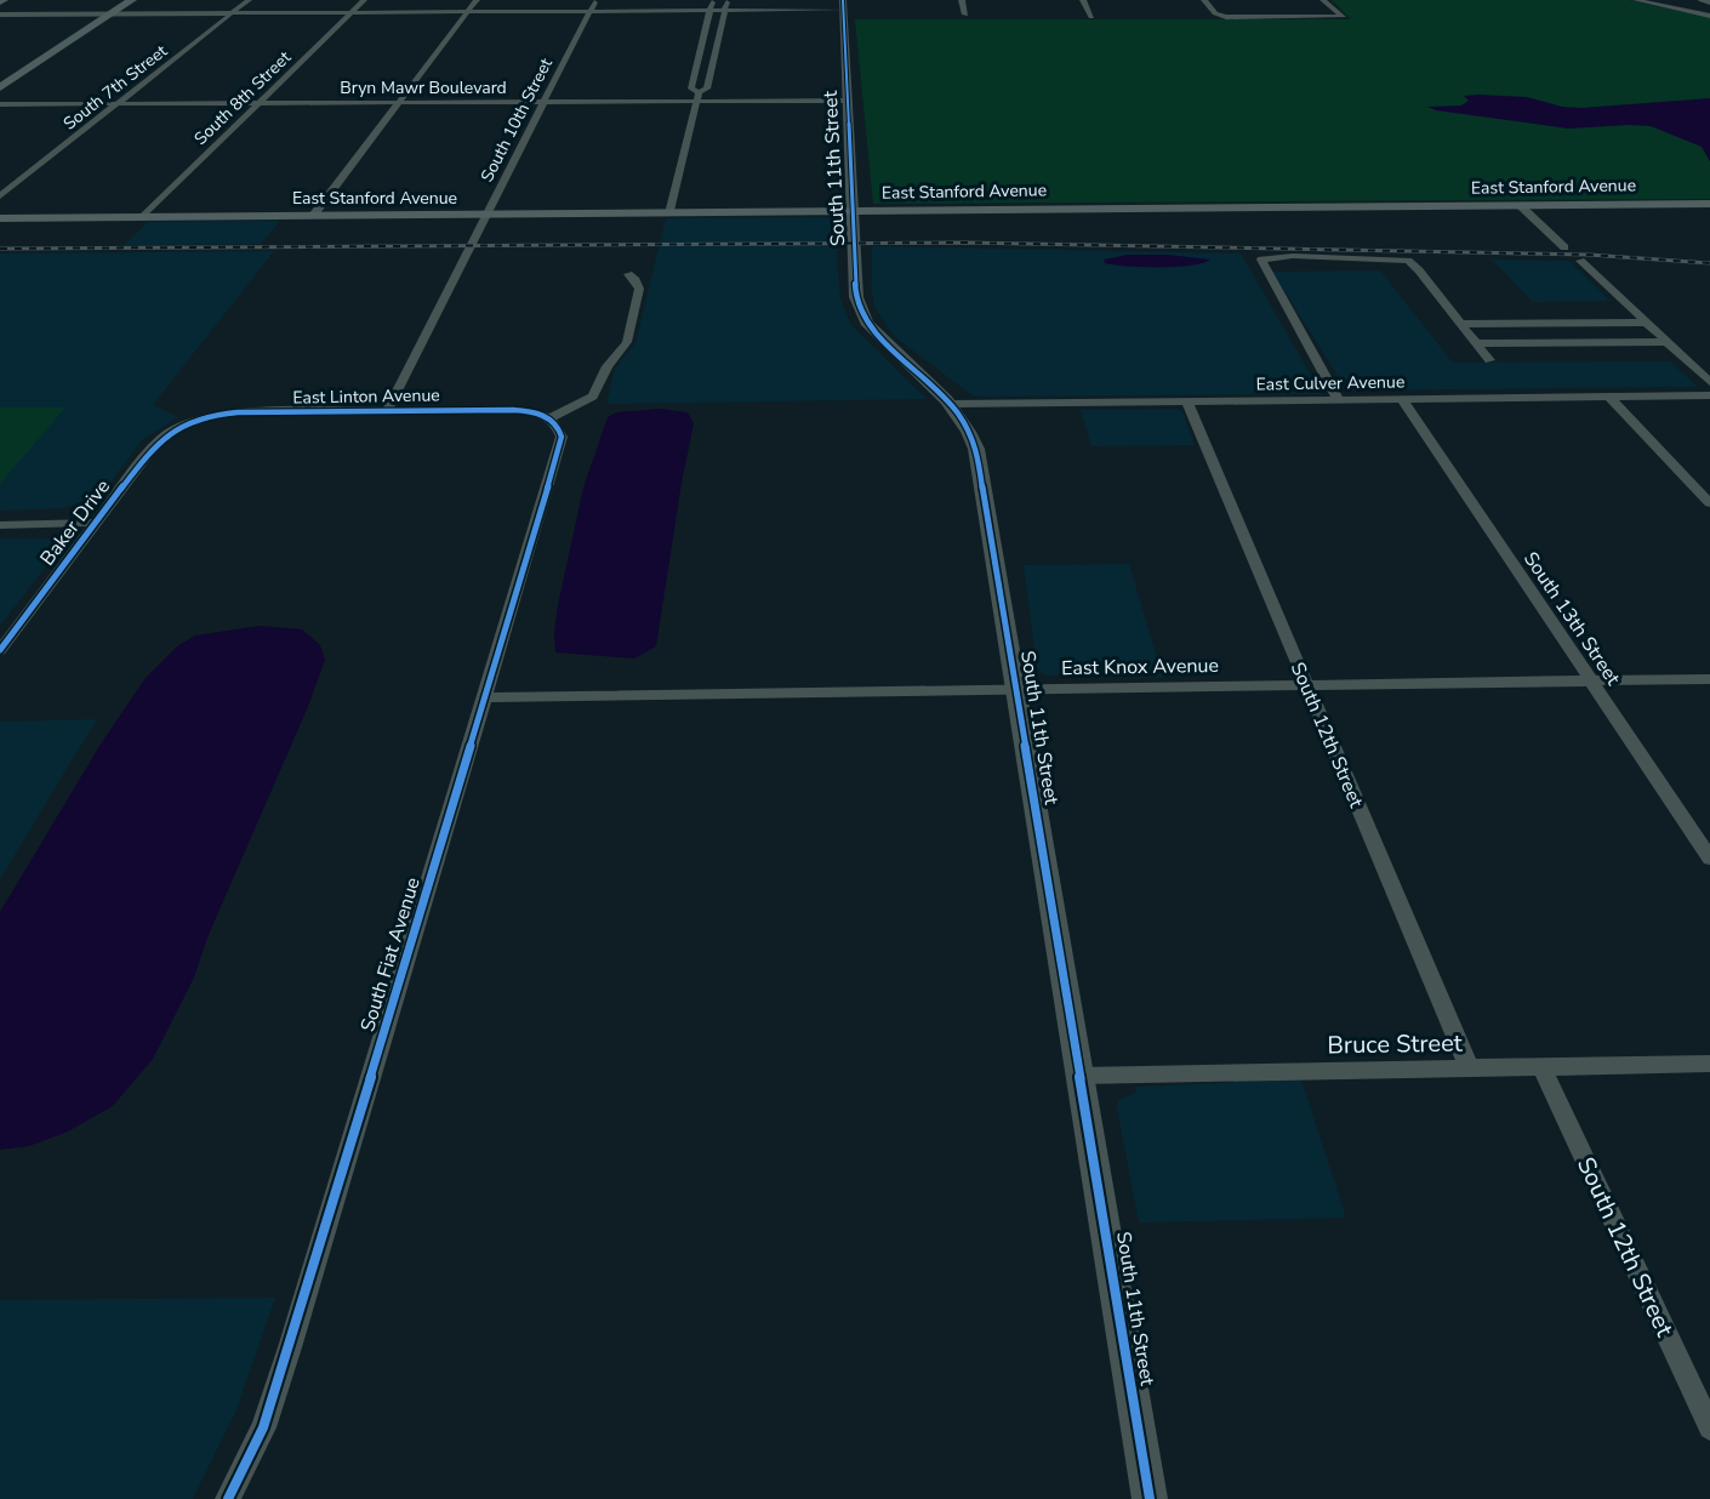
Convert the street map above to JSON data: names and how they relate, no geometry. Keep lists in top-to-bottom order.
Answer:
{
  "streets": {
    "main road": ["East Stanford Avenue"],
    "street": [
      "South 7th Street",
      "Bryn Mawr Boulevard",
      "South 8th Street",
      "South 10th Street",
      "South 11th Street",
      "East Culver Avenue",
      "East Linton Avenue",
      "Baker Drive",
      "South 13th Street",
      "East Knox Avenue",
      "South 12th Street",
      "South Fiat Avenue",
      "Bruce Street"
    ]
  },
  "crossings": [
    ["South 7th Street", "Bryn Mawr Boulevard"],
    ["Bryn Mawr Boulevard", "South 8th Street"],
    ["Bryn Mawr Boulevard", "South 10th Street"],
    ["Bryn Mawr Boulevard", "South 11th Street"],
    ["South 8th Street", "East Stanford Avenue"],
    ["South 10th Street", "East Stanford Avenue"],
    ["South 10th Street", "East Linton Avenue"],
    ["South 11th Street", "East Stanford Avenue"],
    ["South 11th Street", "East Culver Avenue"],
    ["South 11th Street", "East Knox Avenue"],
    ["South 11th Street", "Bruce Street"],
    ["East Culver Avenue", "South 13th Street"],
    ["East Culver Avenue", "South 12th Street"],
    ["East Linton Avenue", "Baker Drive"],
    ["East Linton Avenue", "South Fiat Avenue"],
    ["South 13th Street", "East Knox Avenue"],
    ["East Knox Avenue", "South 12th Street"],
    ["East Knox Avenue", "South Fiat Avenue"],
    ["South 12th Street", "Bruce Street"]
  ]
}
